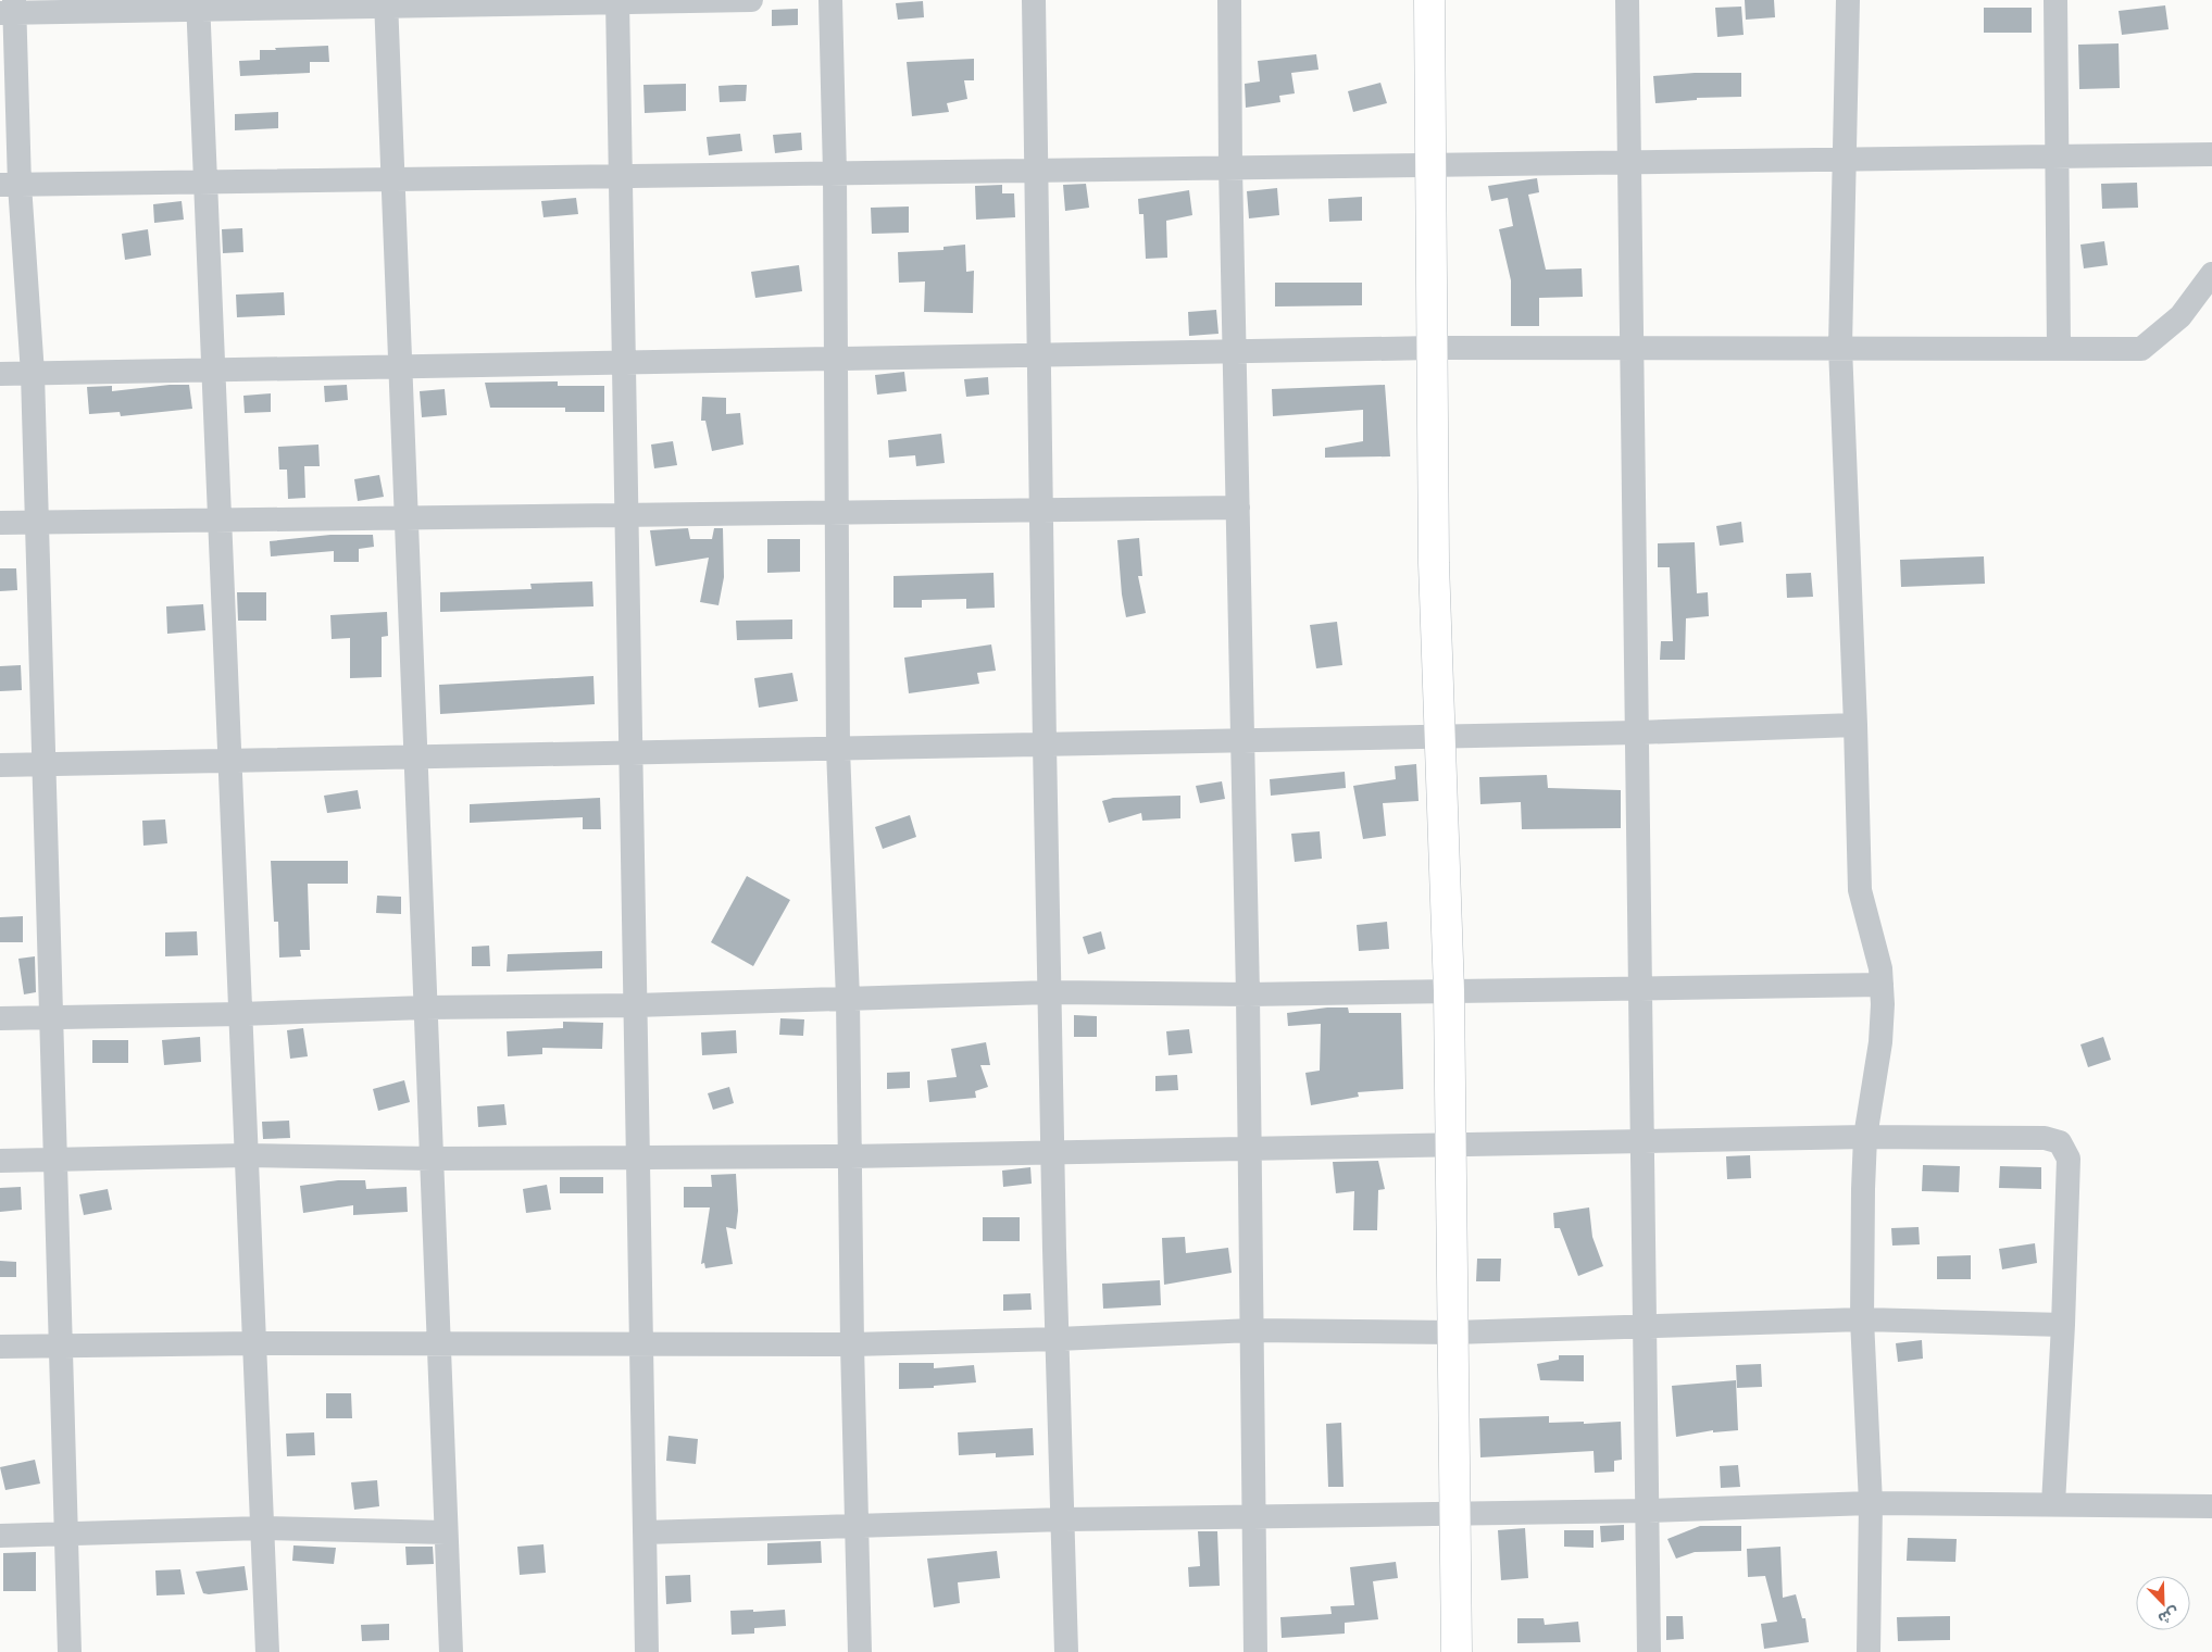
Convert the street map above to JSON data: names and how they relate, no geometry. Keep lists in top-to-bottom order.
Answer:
{
  "north": "bottom right"
}
